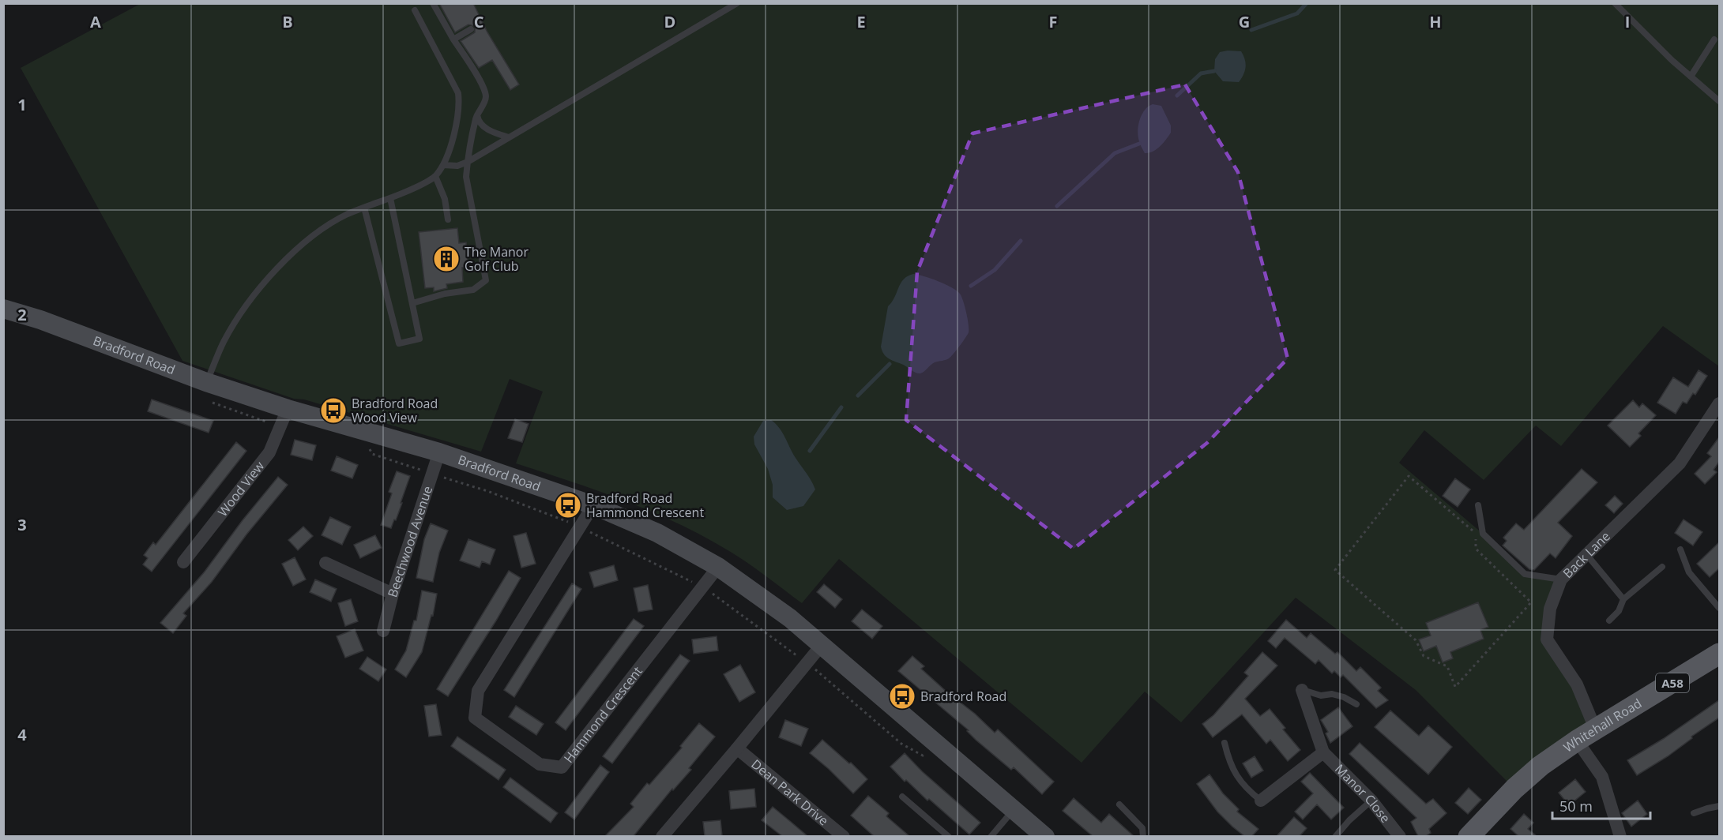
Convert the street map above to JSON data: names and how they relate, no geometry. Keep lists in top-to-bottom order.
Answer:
{
  "streets": {
    "main road": ["Bradford Road", "A58", "Whitehall Road"],
    "street": [
      "Wood View",
      "Beechwood Avenue",
      "Back Lane",
      "Hammond Crescent",
      "Dean Park Drive",
      "Manor Close"
    ]
  },
  "crossings": [
    ["Bradford Road", "Wood View"],
    ["Bradford Road", "Beechwood Avenue"],
    ["Bradford Road", "Hammond Crescent"],
    ["Back Lane", "Whitehall Road"]
  ],
  "places": {
    "building": ["The Manor Golf Club"],
    "bus stop": ["Bradford Road Wood View", "Bradford Road Hammond Crescent", "Bradford Road"]
  },
  "scale_bar": "50 m",
  "grid": {
    "columns": [
      "A",
      "B",
      "C",
      "D",
      "E",
      "F",
      "G",
      "H",
      "I"
    ],
    "rows": [
      "1",
      "2",
      "3",
      "4"
    ]
  }
}
